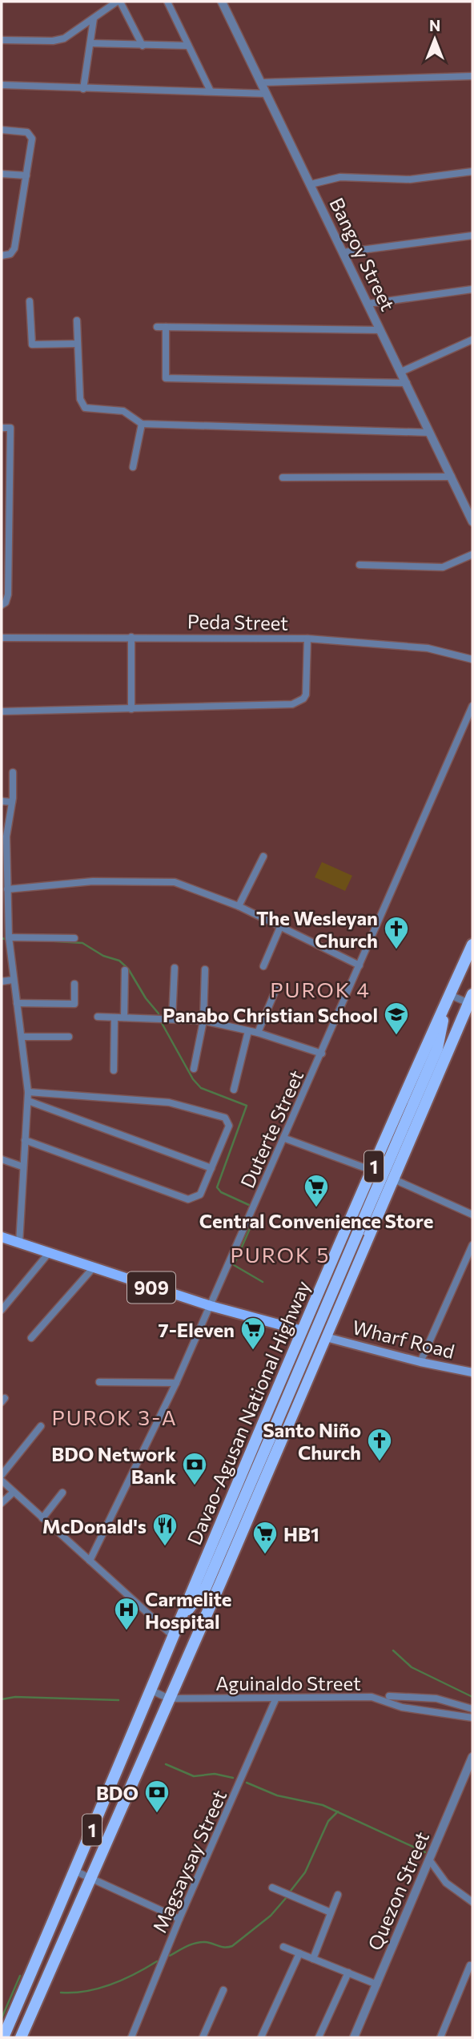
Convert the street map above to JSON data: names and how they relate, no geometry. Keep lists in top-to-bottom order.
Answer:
{
  "streets": {
    "highway": ["1", "Davao-Agusan National Highway"],
    "main road": ["909", "Wharf Road"],
    "street": [
      "Bangoy Street",
      "Peda Street",
      "Duterte Street",
      "Aguinaldo Street",
      "Magsaysay Street",
      "Quezon Street"
    ]
  },
  "crossings": [
    ["Duterte Street", "909"],
    ["909", "Wharf Road"],
    ["909", "Davao-Agusan National Highway"],
    ["Wharf Road", "Davao-Agusan National Highway"],
    ["Davao-Agusan National Highway", "Aguinaldo Street"],
    ["Aguinaldo Street", "Magsaysay Street"]
  ],
  "districts": ["PUROK 4", "PUROK 5", "PUROK 3-A"],
  "places": {
    "church": ["The Wesleyan Church", "Santo Niño Church"],
    "school or university": ["Panabo Christian School"],
    "supermarket": ["Central Convenience Store", "7-Eleven", "HB1"],
    "bank": ["BDO Network Bank", "BDO"],
    "restaurant": ["McDonald's"],
    "hospital": ["Carmelite Hospital"]
  },
  "north": "top"
}
